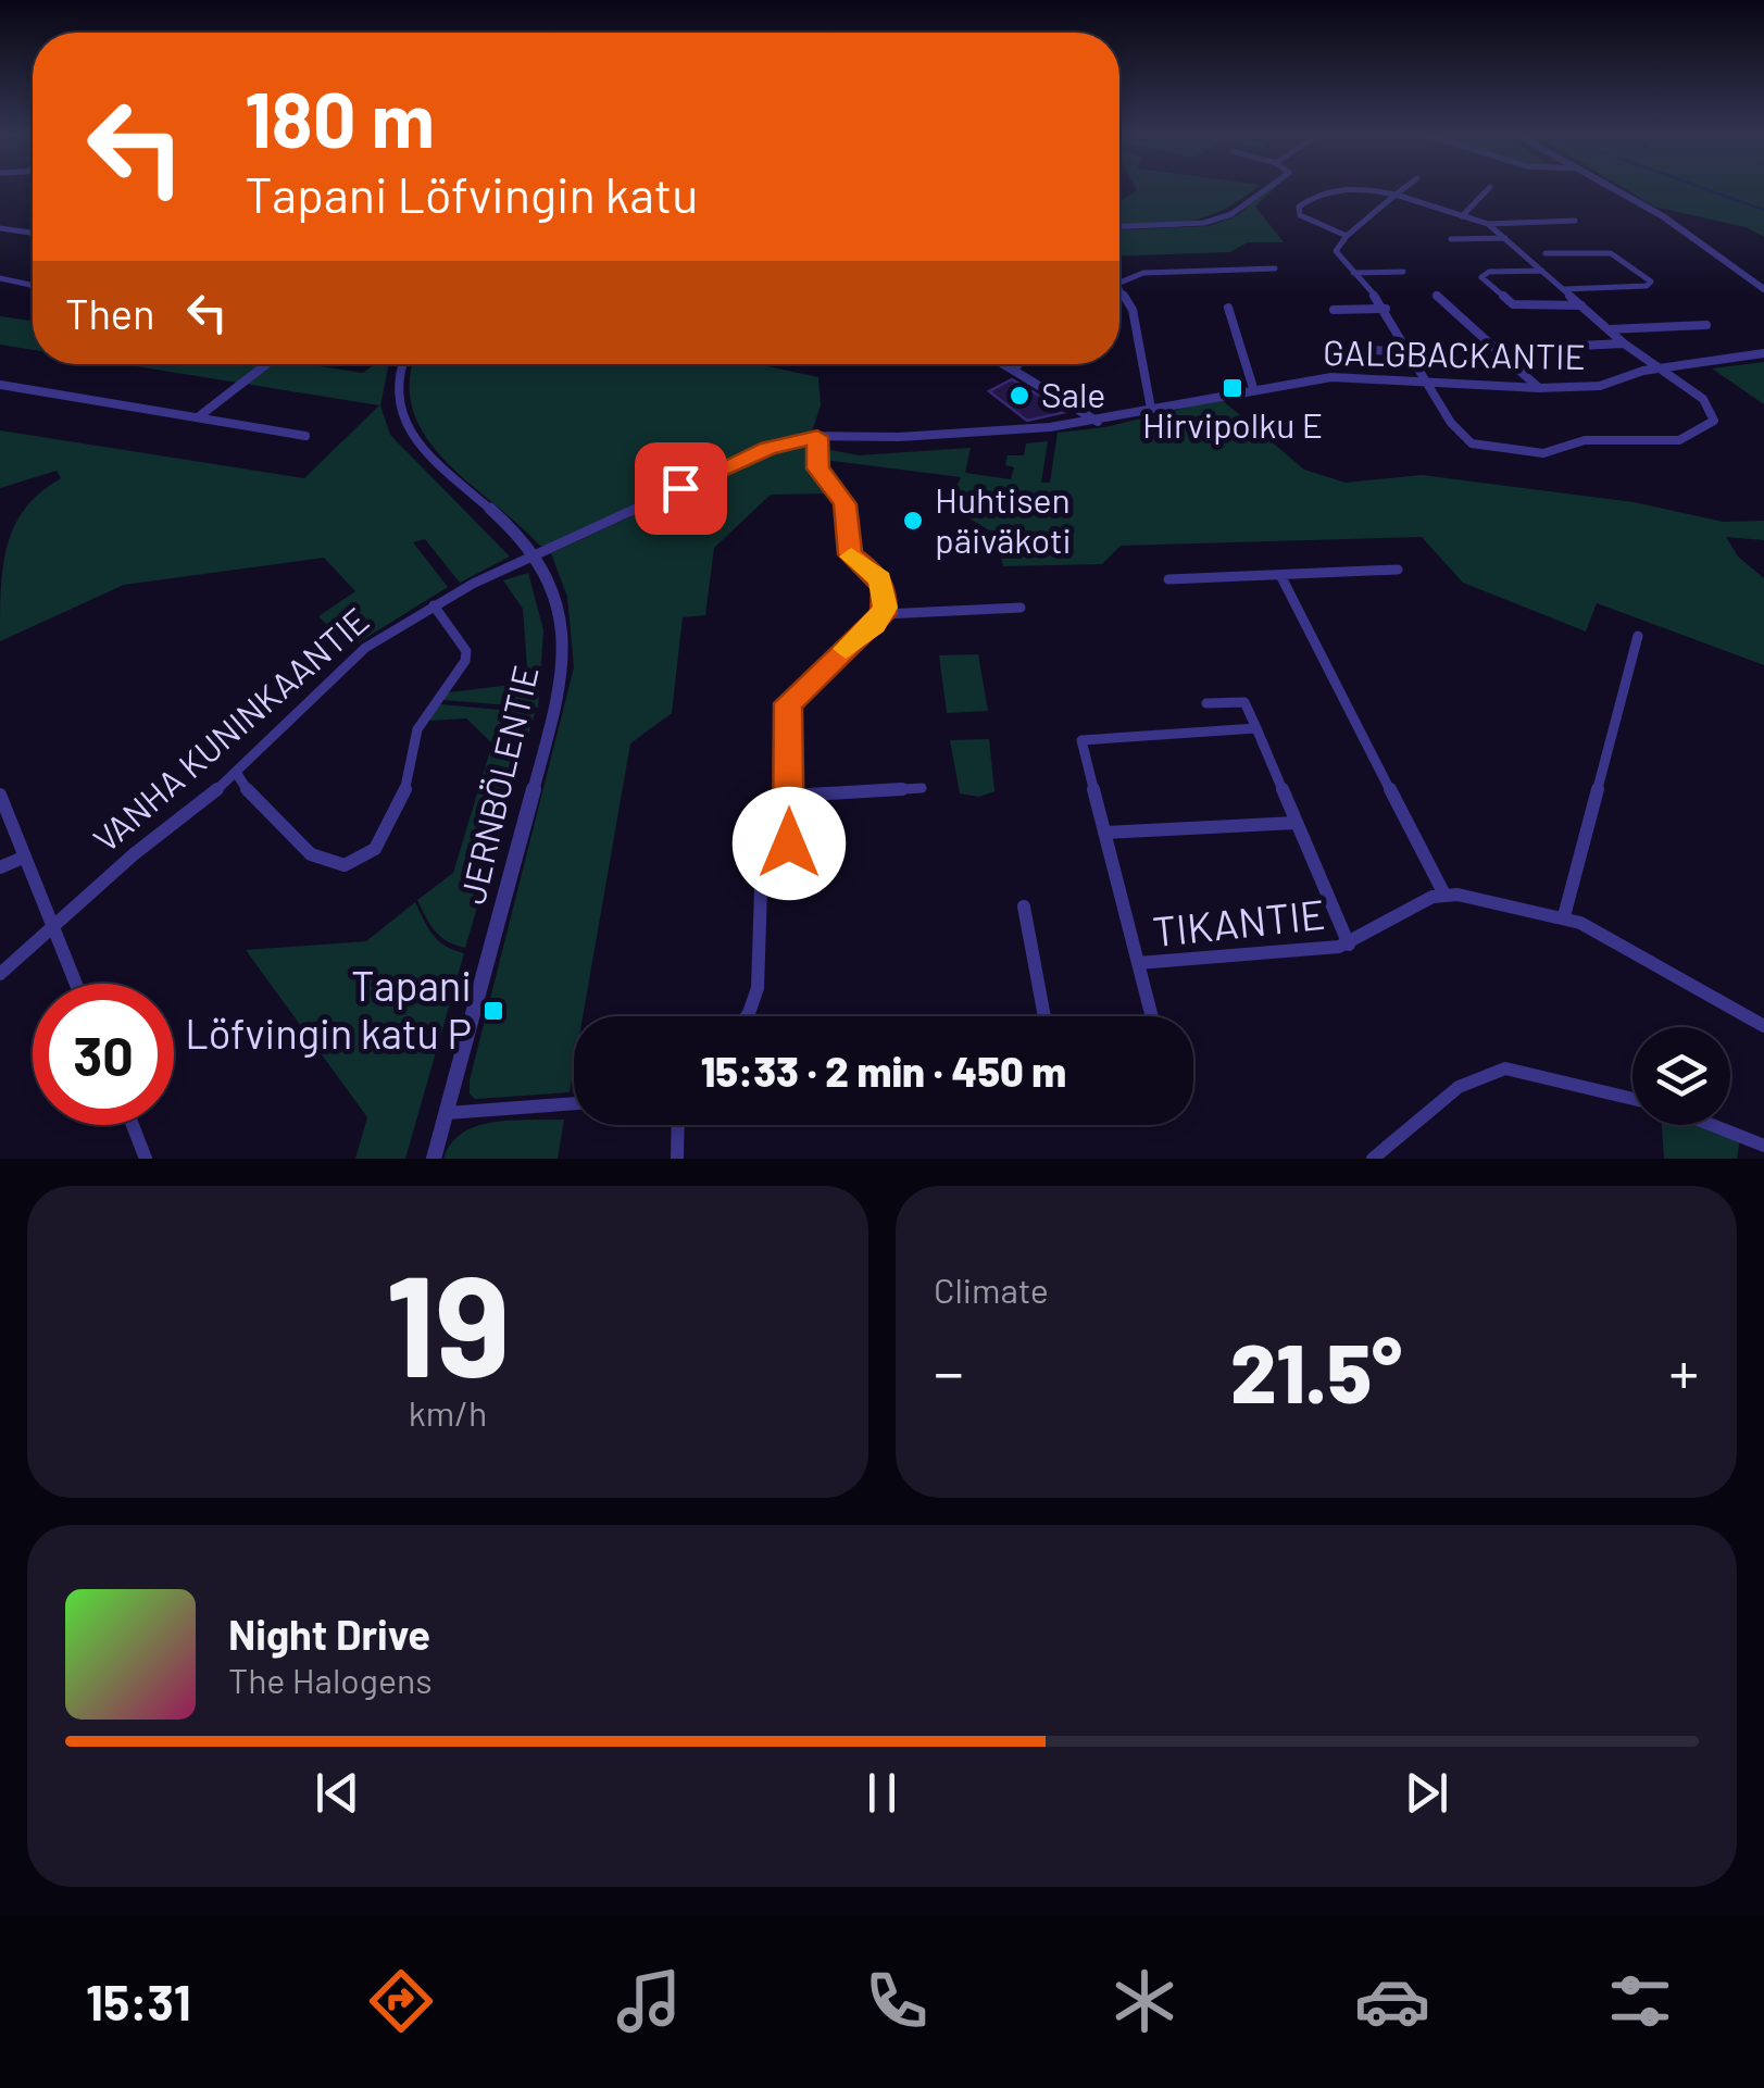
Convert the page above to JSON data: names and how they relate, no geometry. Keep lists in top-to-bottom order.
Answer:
{
  "streets": {
    "street": [
      "GALGBACKANTIE",
      "VANHA KUNINKAANTIE",
      "JERNBÖLENTIE",
      "TIKANTIE"
    ]
  },
  "crossings": [
    ["GALGBACKANTIE", "VANHA KUNINKAANTIE"],
    ["VANHA KUNINKAANTIE", "JERNBÖLENTIE"]
  ],
  "places": {
    "transit": ["Hirvipolku E", "Tapani Löfvingin katu P"],
    "other": ["Sale", "Huhtisen päiväkoti"]
  },
  "page": {
    "turn": ["180 m", "Tapani Löfvingin katu"],
    "then": "Then",
    "limit": "30",
    "trip": "15:33 · 2 min · 450 m",
    "tile": [
      ["19", "km/h"],
      "Climate"
    ],
    "heat": ["−", "21.5°", "+"],
    "song": ["Night Drive", "The Halogens"],
    "tabs": "15:31"
  }
}
